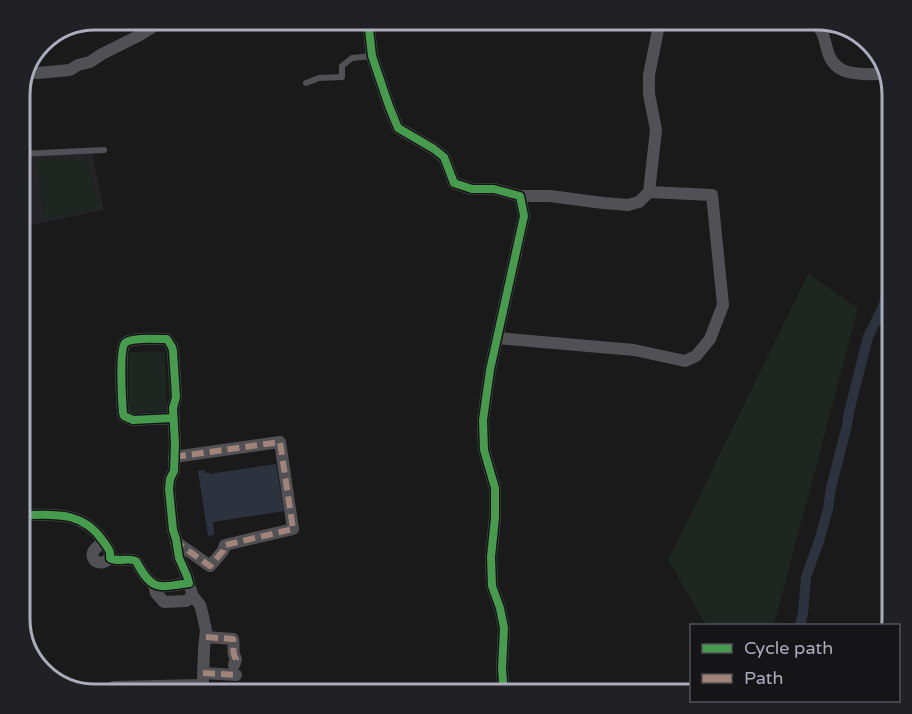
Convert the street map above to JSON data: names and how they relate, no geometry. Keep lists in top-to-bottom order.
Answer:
{
  "legend": ["Cycle path", "Path"]
}
